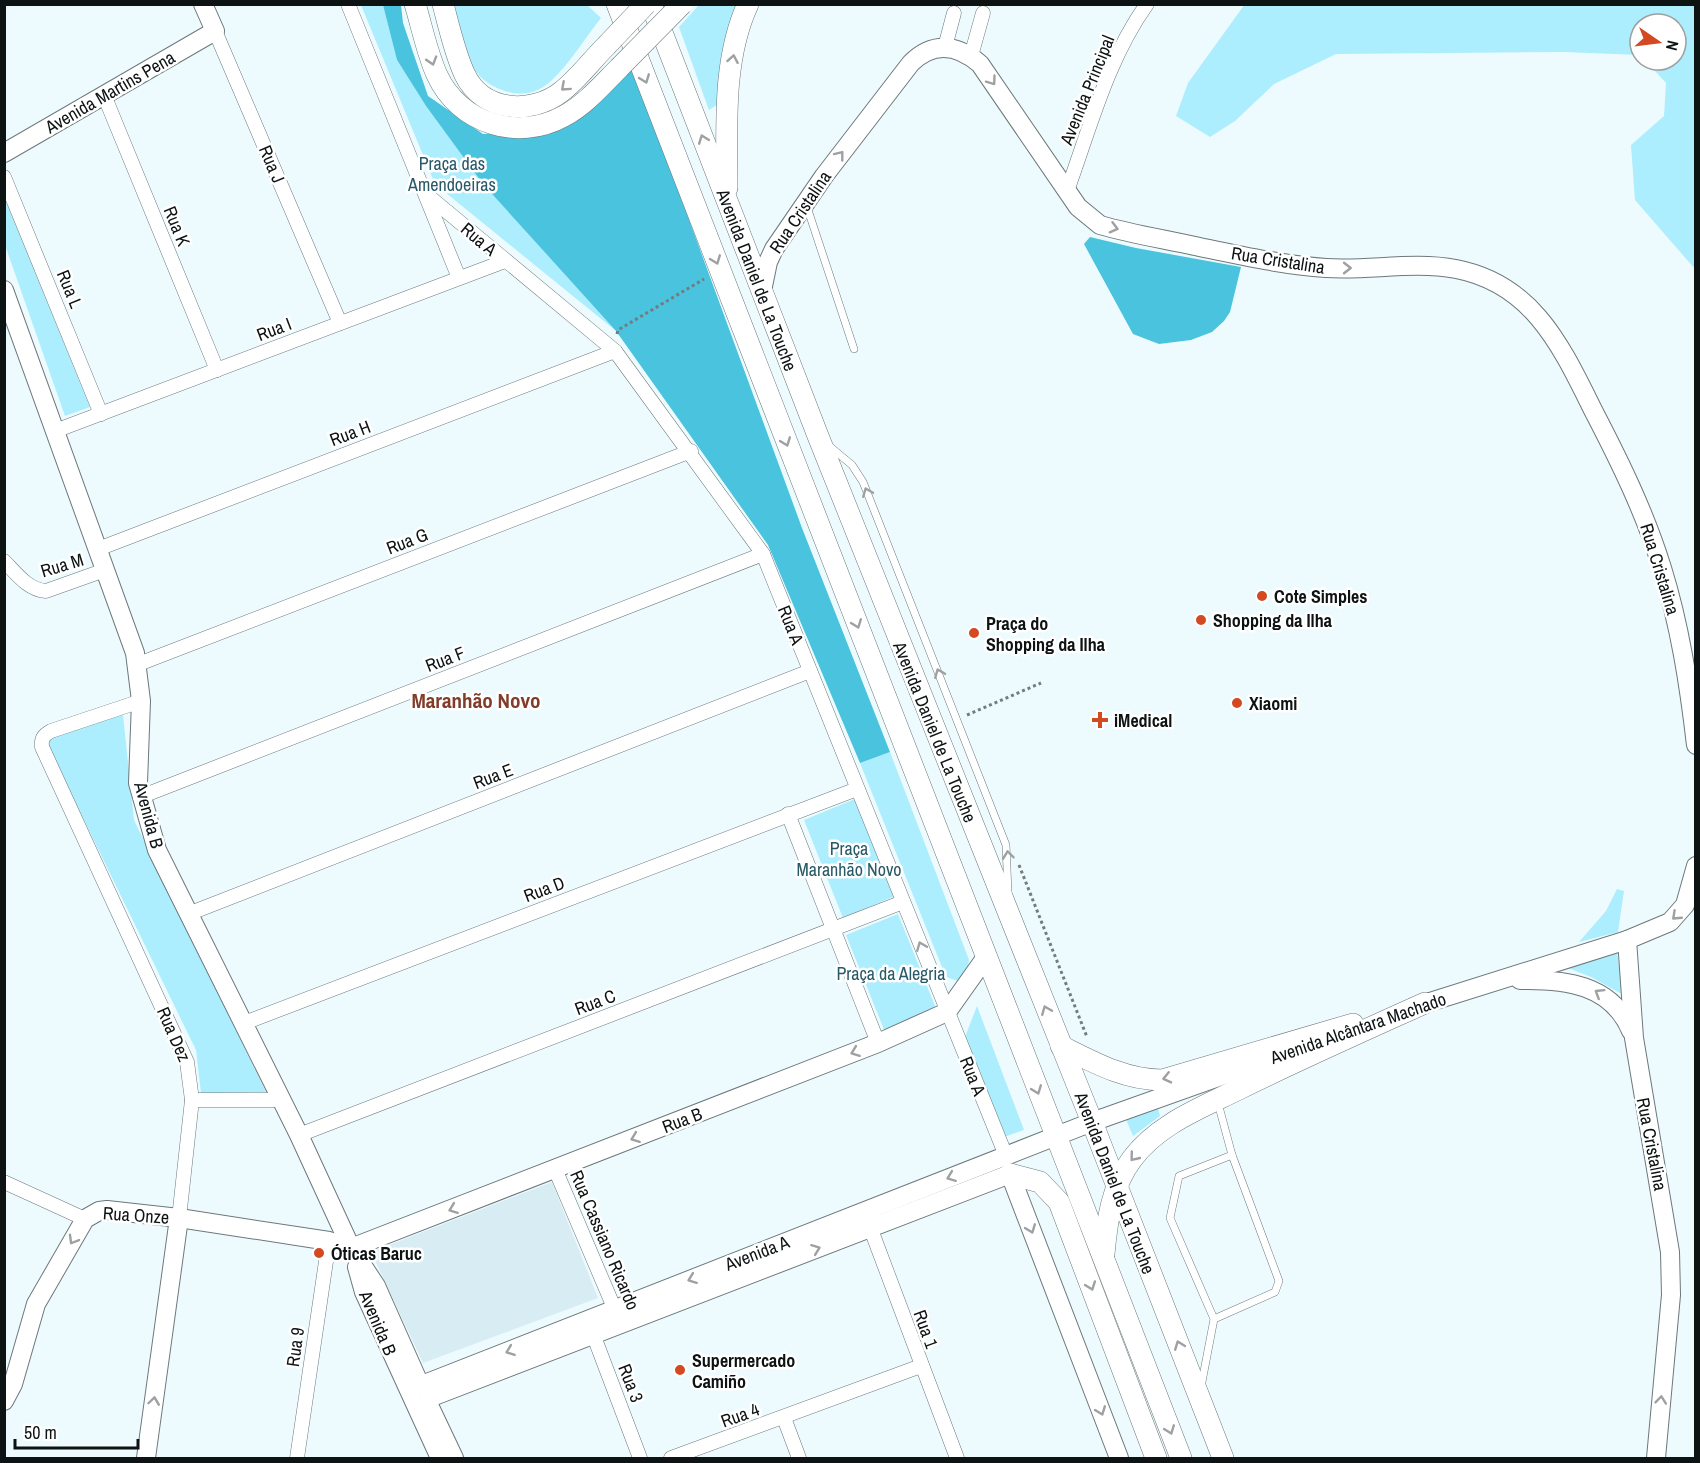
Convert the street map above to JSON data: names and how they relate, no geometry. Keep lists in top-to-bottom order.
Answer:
{
  "streets": {
    "main road": ["Avenida Daniel de La Touche"],
    "street": [
      "Avenida Principal",
      "Avenida Martins Pena",
      "Rua J",
      "Rua Cristalina",
      "Rua K",
      "Rua A",
      "Rua L",
      "Rua I",
      "Rua H",
      "Rua G",
      "Rua M",
      "Rua F",
      "Rua E",
      "Avenida B",
      "Rua D",
      "Rua C",
      "Avenida Alcântara Machado",
      "Rua Dez",
      "Rua B",
      "Rua Onze",
      "Rua Cassiano Ricardo",
      "Avenida A",
      "Rua 1",
      "Rua 9",
      "Rua 3",
      "Rua 4"
    ]
  },
  "crossings": [
    ["Avenida Principal", "Rua Cristalina"],
    ["Avenida Martins Pena", "Rua J"],
    ["Avenida Martins Pena", "Rua K"],
    ["Rua J", "Rua I"],
    ["Rua Cristalina", "Avenida Daniel de La Touche"],
    ["Rua Cristalina", "Avenida Alcântara Machado"],
    ["Rua K", "Rua I"],
    ["Rua A", "Rua I"],
    ["Rua A", "Rua H"],
    ["Rua A", "Rua G"],
    ["Rua A", "Rua F"],
    ["Rua A", "Rua E"],
    ["Rua A", "Rua D"],
    ["Rua A", "Rua C"],
    ["Rua A", "Rua B"],
    ["Rua A", "Avenida A"],
    ["Avenida Daniel de La Touche", "Avenida Alcântara Machado"],
    ["Avenida Daniel de La Touche", "Avenida A"],
    ["Rua L", "Rua I"],
    ["Rua I", "Avenida B"],
    ["Rua H", "Avenida B"],
    ["Rua G", "Avenida B"],
    ["Rua M", "Avenida B"],
    ["Rua F", "Avenida B"],
    ["Rua E", "Avenida B"],
    ["Avenida B", "Rua D"],
    ["Avenida B", "Rua C"],
    ["Avenida B", "Rua Dez"],
    ["Avenida B", "Rua B"],
    ["Avenida B", "Rua Onze"],
    ["Avenida B", "Avenida A"],
    ["Avenida Alcântara Machado", "Avenida A"],
    ["Rua Dez", "Rua Onze"],
    ["Rua B", "Rua Onze"],
    ["Rua B", "Rua Cassiano Ricardo"],
    ["Rua Onze", "Rua 9"],
    ["Rua Cassiano Ricardo", "Avenida A"],
    ["Avenida A", "Rua 1"],
    ["Avenida A", "Rua 3"],
    ["Rua 1", "Rua 4"]
  ],
  "one_way": ["Rua B", "Rua Onze"],
  "districts": ["Maranhão Novo"],
  "parks": ["Praça das Amendoeiras", "Praça Maranhão Novo", "Praça da Alegria"],
  "places": {
    "other": [
      "Cote Simples",
      "Shopping da Ilha",
      "Praça do Shopping da Ilha",
      "Xiaomi",
      "Óticas Baruc",
      "Supermercado Camiño"
    ],
    "health": ["iMedical"]
  },
  "scale_bar": "50 m",
  "north": "right"
}
